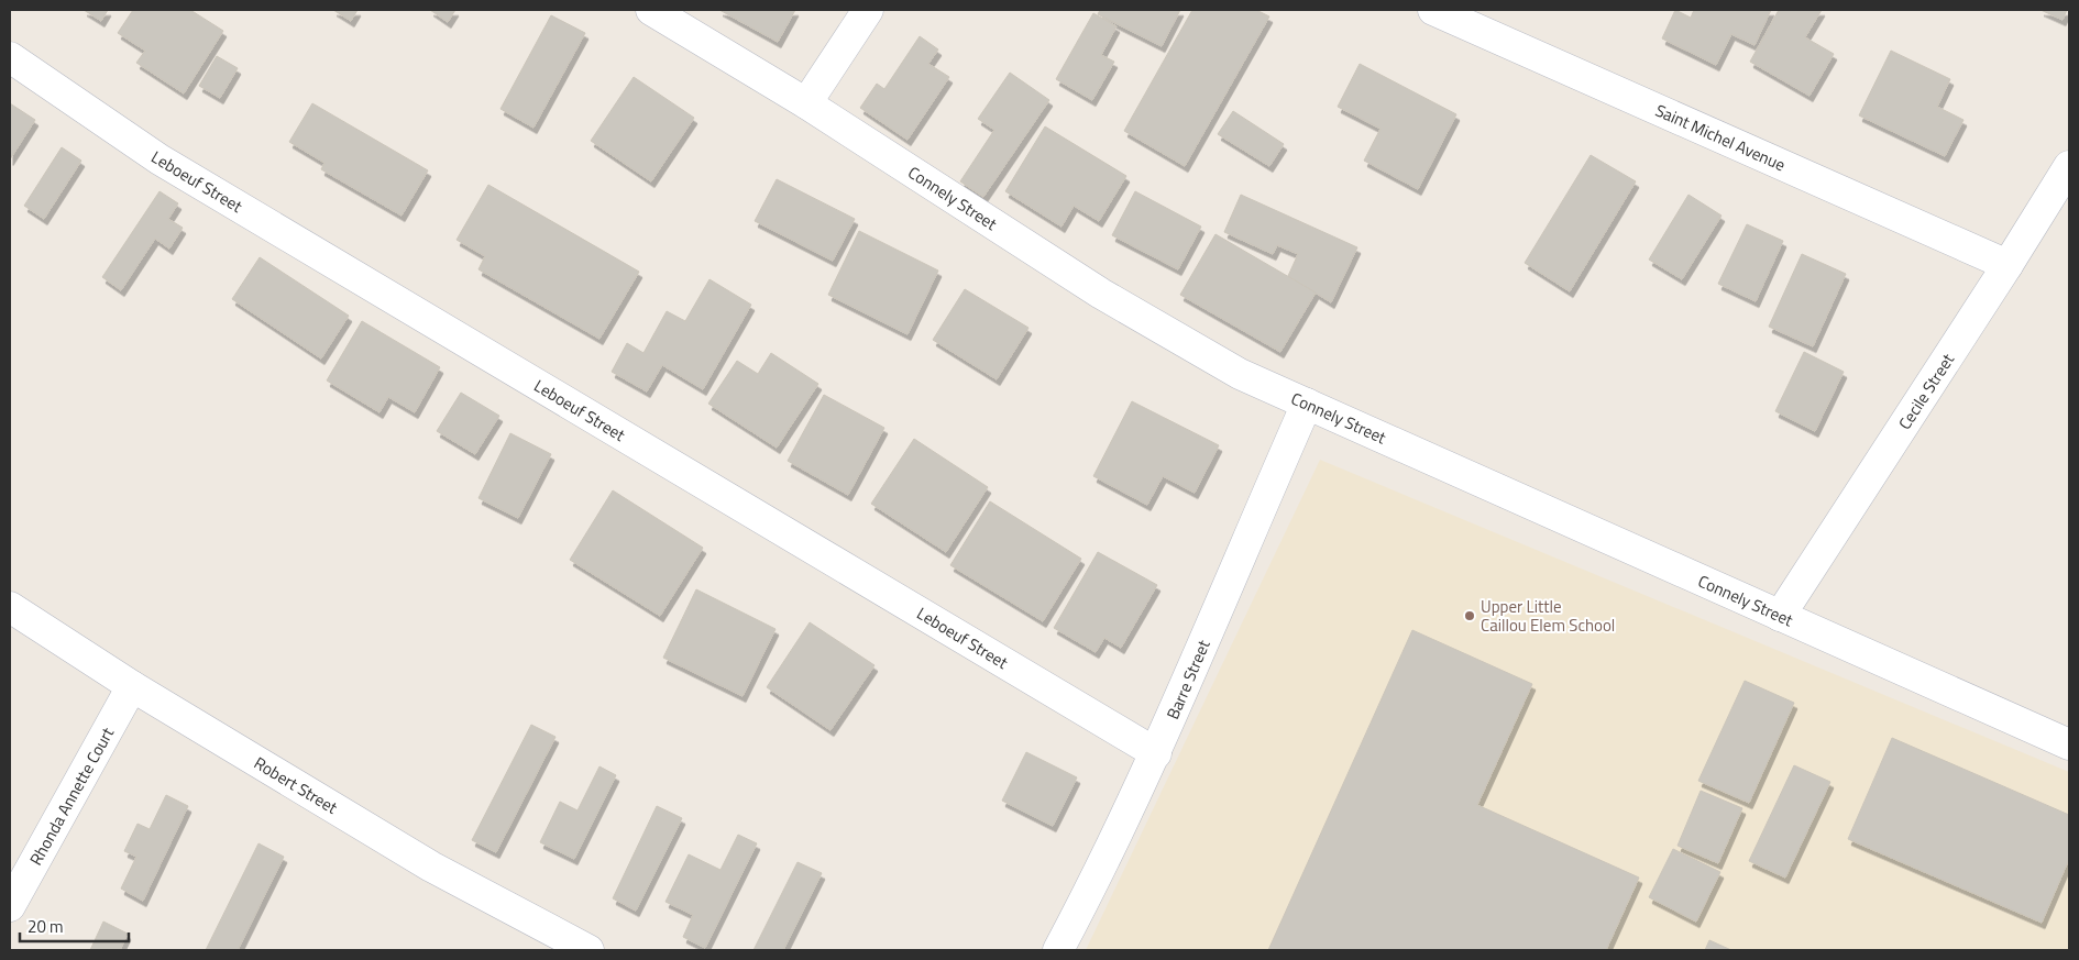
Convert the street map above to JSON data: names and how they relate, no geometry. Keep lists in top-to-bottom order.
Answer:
{
  "streets": {
    "street": [
      "Saint Michel Avenue",
      "Leboeuf Street",
      "Connely Street",
      "Cecile Street",
      "Barre Street",
      "Robert Street",
      "Rhonda Annette Court"
    ]
  },
  "crossings": [
    ["Saint Michel Avenue", "Cecile Street"],
    ["Leboeuf Street", "Barre Street"],
    ["Connely Street", "Cecile Street"],
    ["Connely Street", "Barre Street"],
    ["Robert Street", "Rhonda Annette Court"]
  ],
  "places": ["Upper Little Caillou Elem School"],
  "scale_bar": "20 m"
}
